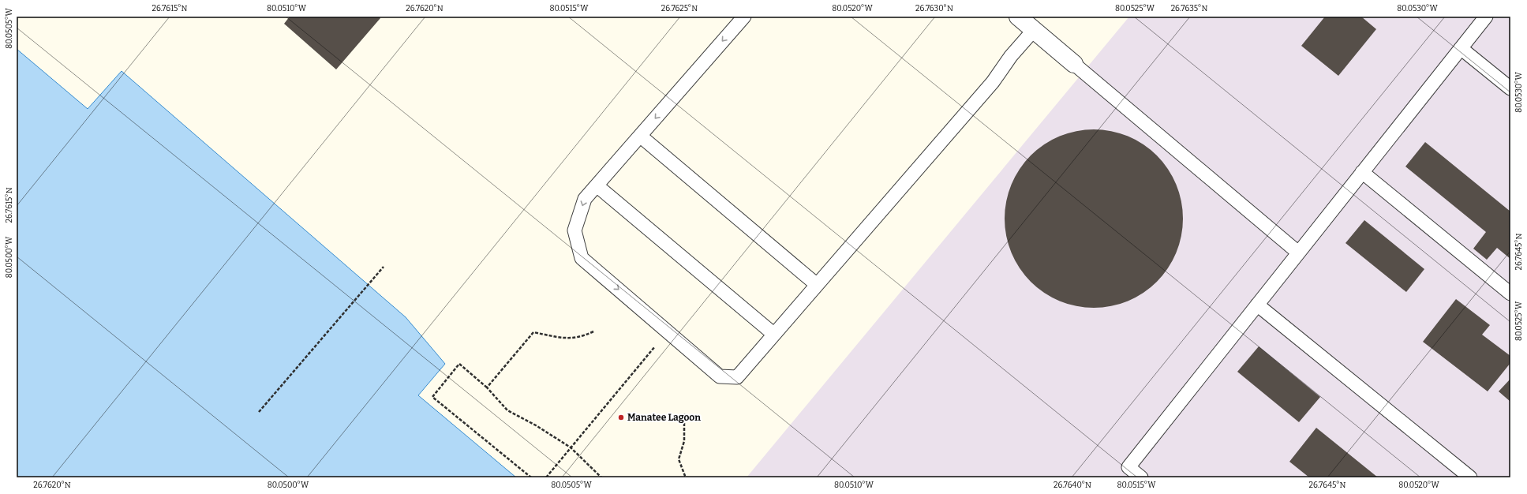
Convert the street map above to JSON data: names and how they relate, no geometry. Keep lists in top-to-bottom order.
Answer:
{
  "places": ["Manatee Lagoon"],
  "coordinates": [
    "26.7615°N",
    "80.0510°W",
    "26.7620°N",
    "80.0515°W",
    "26.7625°N",
    "80.0520°W",
    "26.7630°N",
    "80.0525°W",
    "26.7635°N",
    "80.0530°W",
    "80.0505°W",
    "26.7645°N",
    "80.0500°W",
    "26.7640°N"
  ]
}
